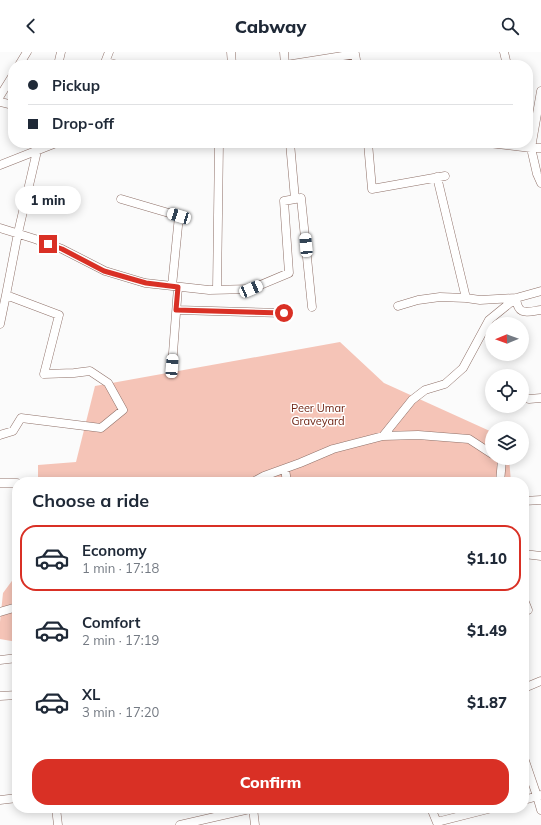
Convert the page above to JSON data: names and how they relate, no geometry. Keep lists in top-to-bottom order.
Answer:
{
  "parks": ["Peer Umar Graveyard"],
  "north": "left",
  "page": {
    "header": "Cabway",
    "banner": ["Pickup", "Drop-off"],
    "bubble": "1 min",
    "heading": "Choose a ride",
    "list": [
      {
        "name": "Economy",
        "note": "1 min · 17:18",
        "value": "$1.10"
      },
      {
        "name": "Comfort",
        "note": "2 min · 17:19",
        "value": "$1.49"
      },
      {
        "name": "XL",
        "note": "3 min · 17:20",
        "value": "$1.87"
      }
    ],
    "buttons": "Confirm"
  }
}
